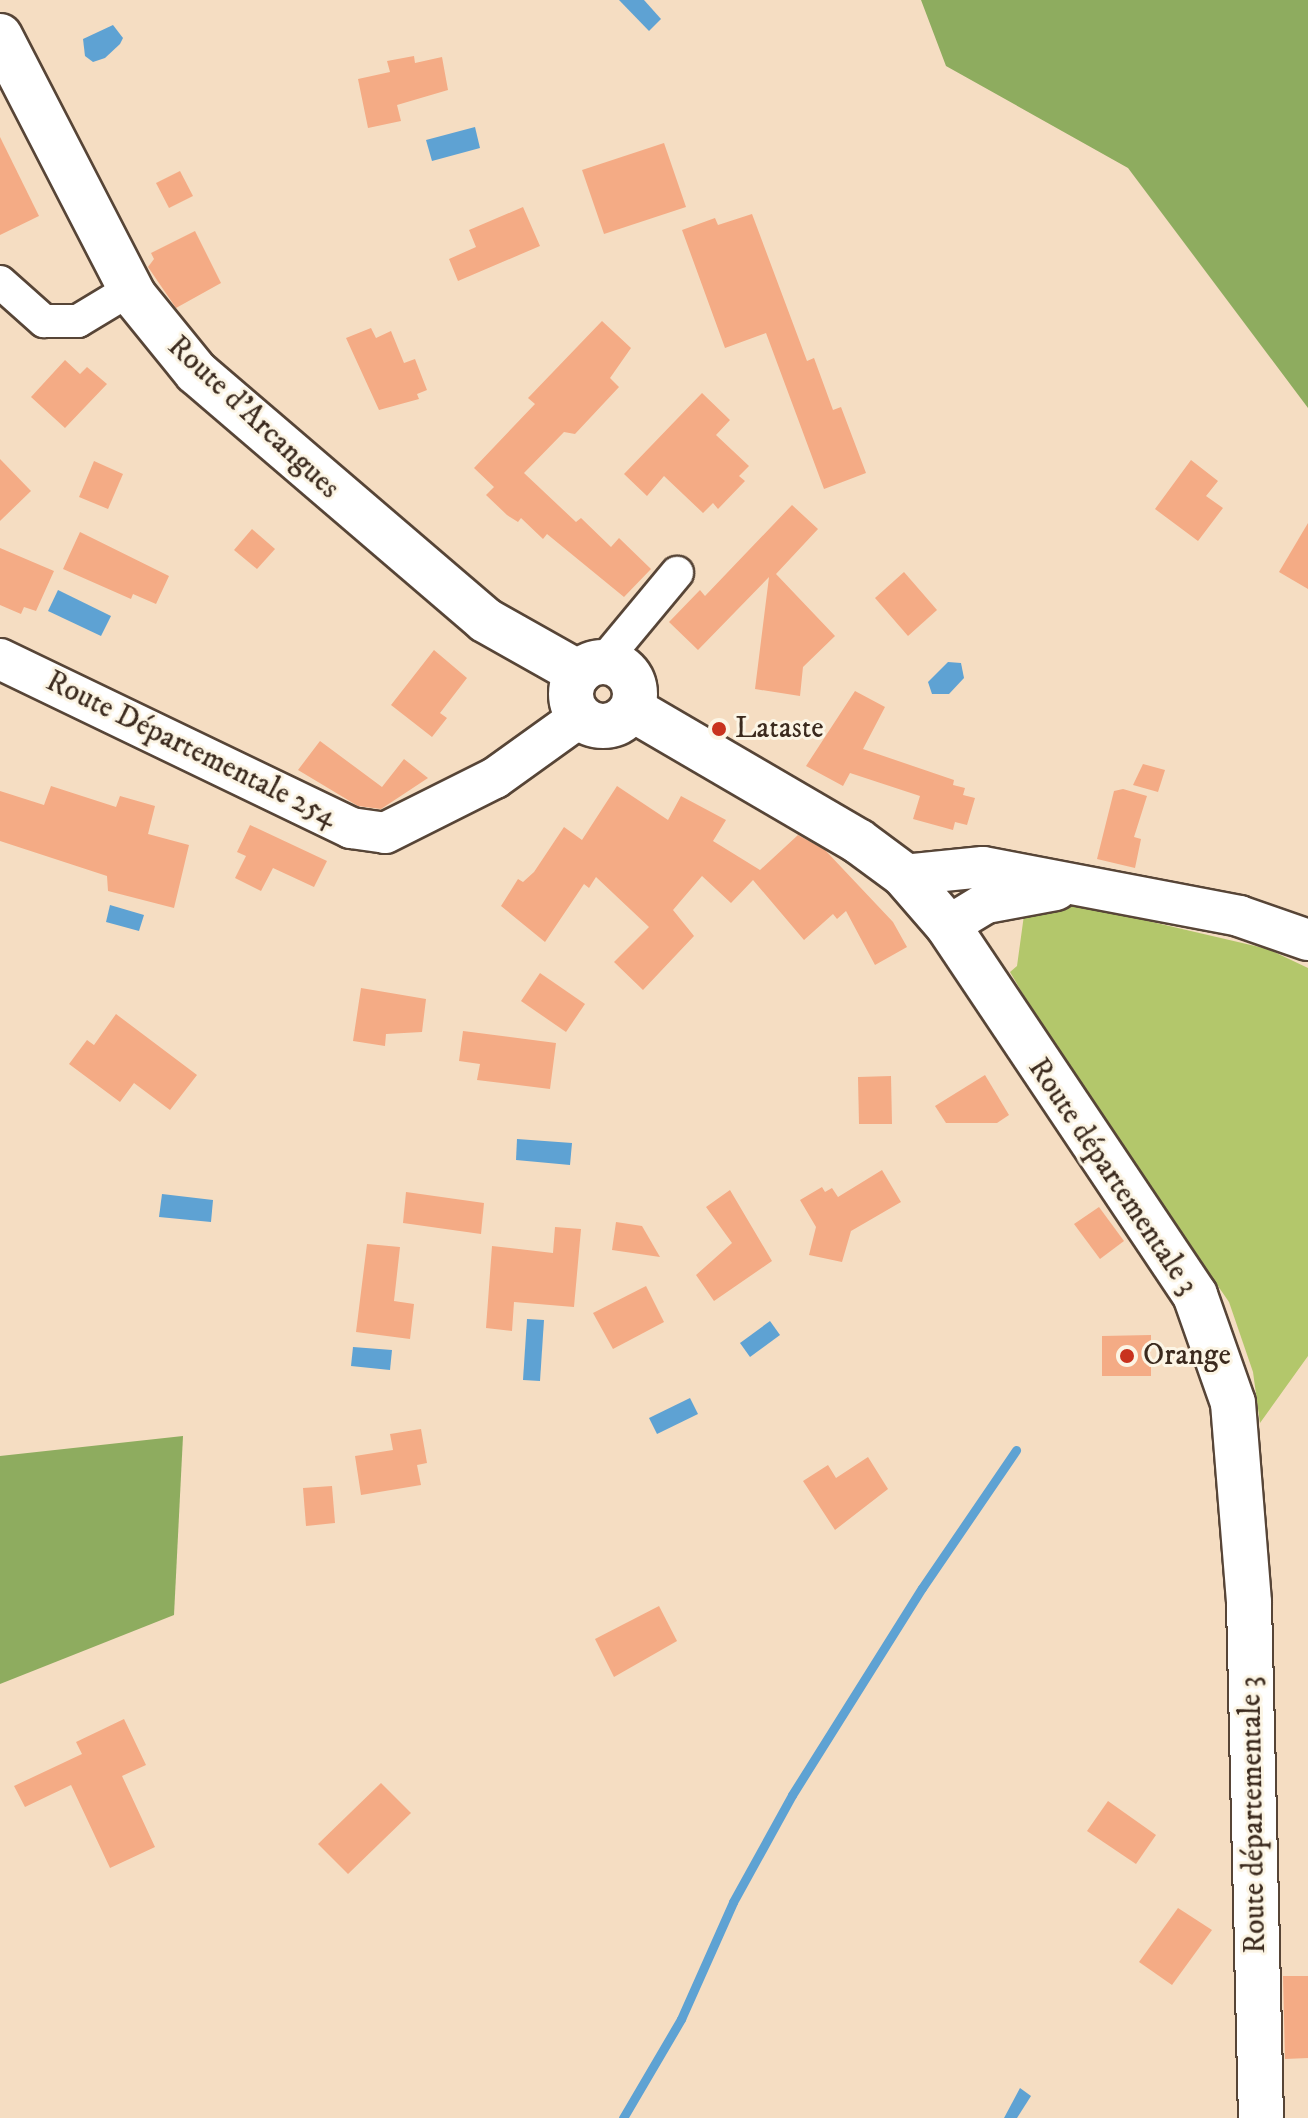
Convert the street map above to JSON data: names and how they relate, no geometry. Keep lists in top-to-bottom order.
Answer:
{
  "streets": {
    "main road": ["Route d'Arcangues", "Route départementale 3"],
    "street": ["Route Départementale 254"]
  },
  "crossings": [
    ["Route d'Arcangues", "Route Départementale 254"],
    ["Route d'Arcangues", "Route départementale 3"],
    ["Route Départementale 254", "Route départementale 3"]
  ],
  "places": ["Lataste", "Orange"]
}
